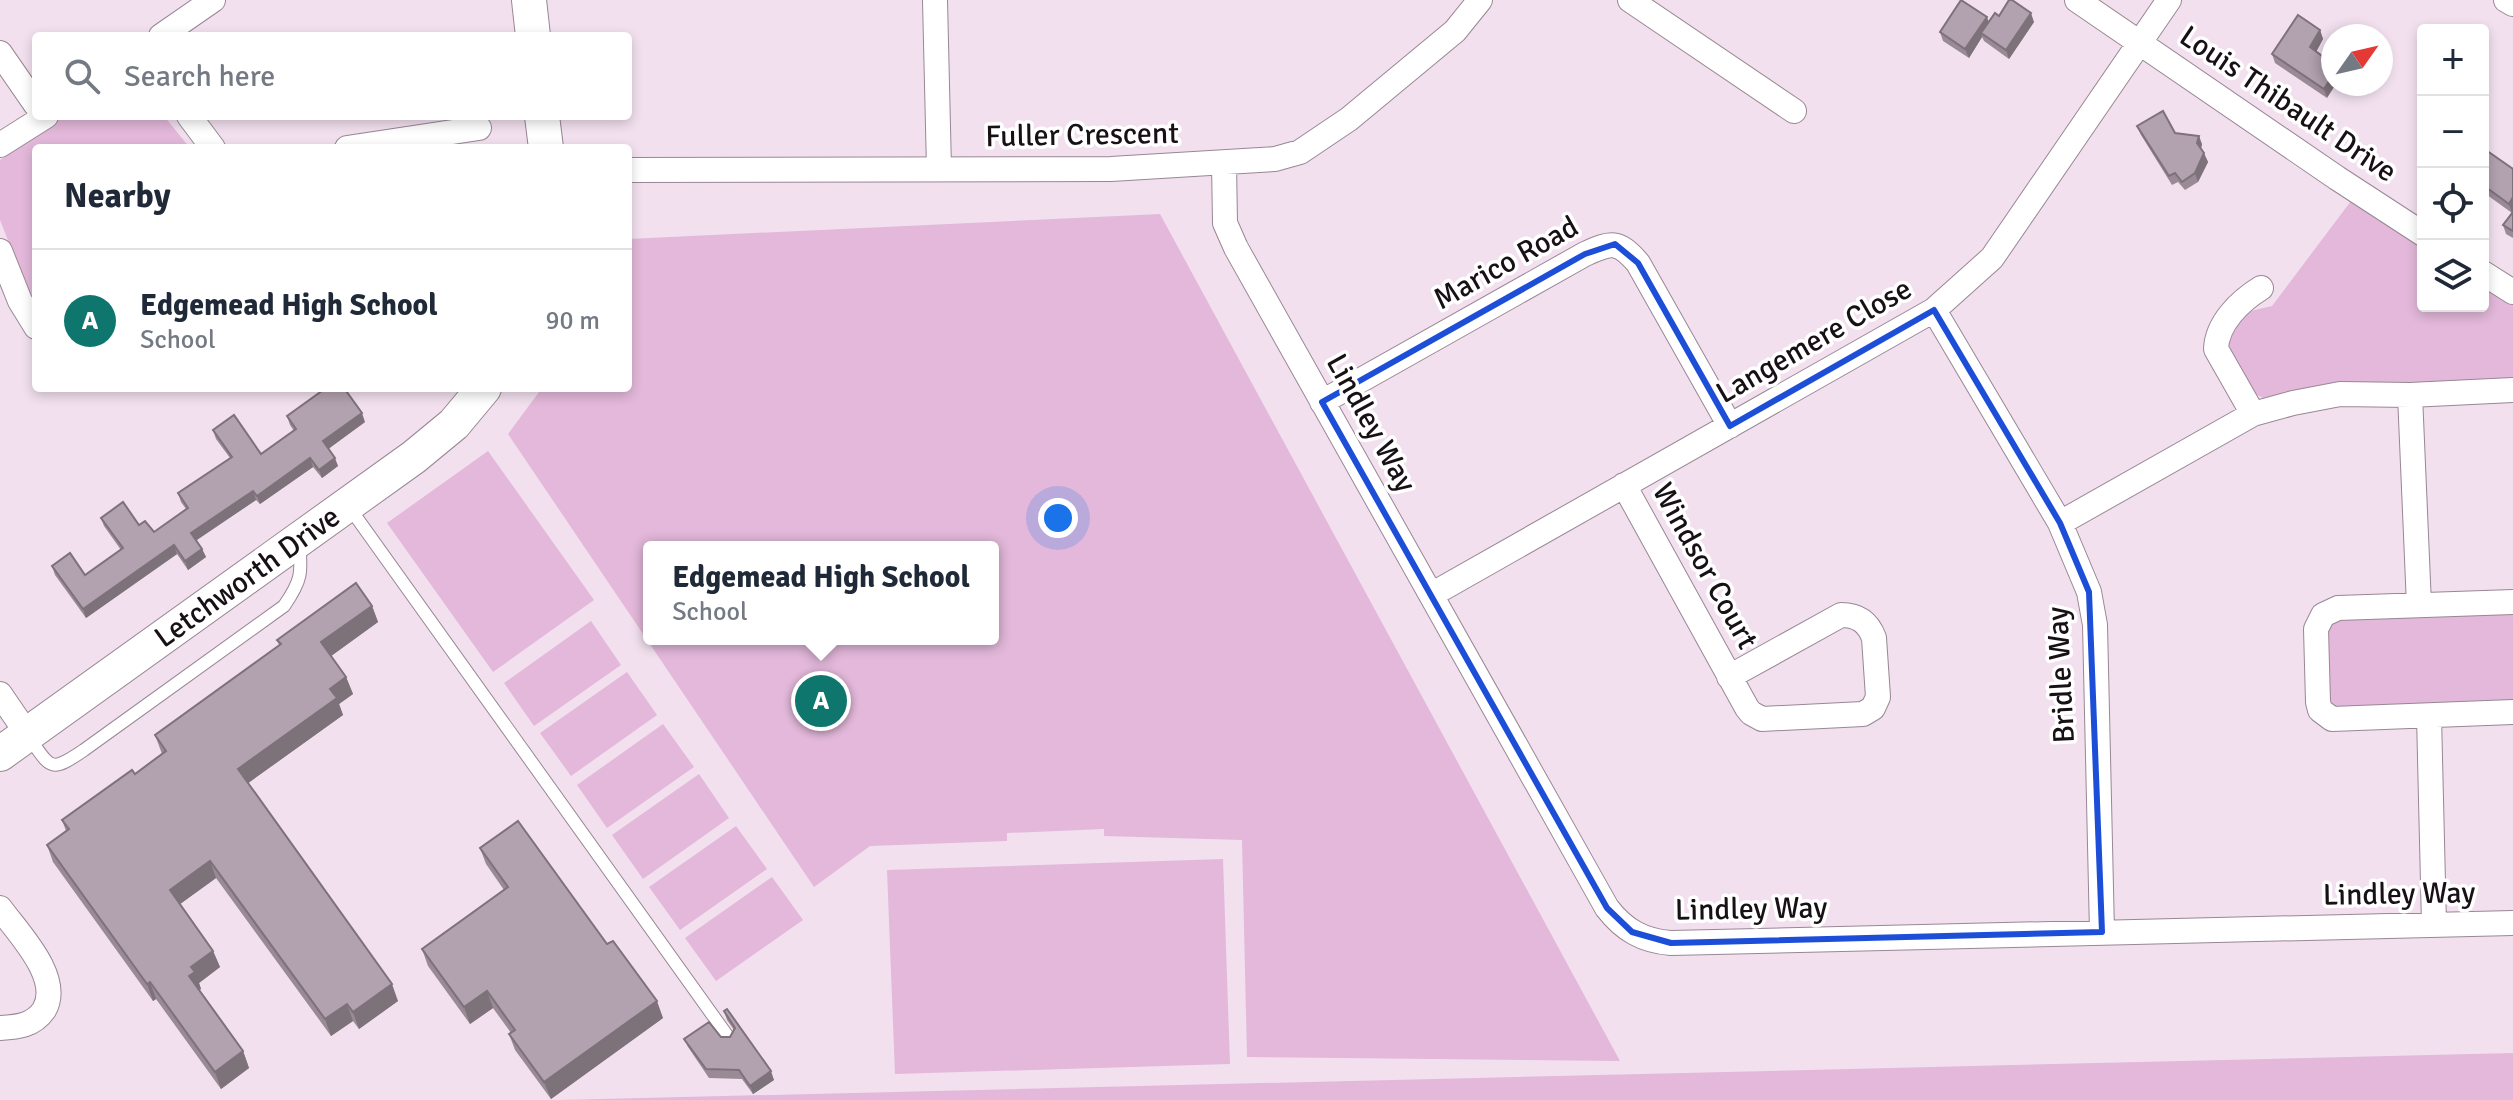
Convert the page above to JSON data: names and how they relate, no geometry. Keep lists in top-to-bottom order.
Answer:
{
  "streets": {
    "street": [
      "Louis Thibault Drive",
      "Fuller Crescent",
      "Marico Road",
      "Langemere Close",
      "Lindley Way",
      "Windsor Court",
      "Letchworth Drive",
      "Bridle Way"
    ]
  },
  "crossings": [
    ["Louis Thibault Drive", "Langemere Close"],
    ["Fuller Crescent", "Lindley Way"],
    ["Marico Road", "Langemere Close"],
    ["Marico Road", "Lindley Way"],
    ["Langemere Close", "Lindley Way"],
    ["Langemere Close", "Windsor Court"],
    ["Langemere Close", "Bridle Way"],
    ["Lindley Way", "Bridle Way"]
  ],
  "north": "top right",
  "page": {
    "map_buttons": ["+", "−"],
    "search": "Search here",
    "heading": "Nearby",
    "list": [
      {
        "mark": "A",
        "name": "Edgemead High School",
        "note": "School",
        "value": "90 m"
      }
    ],
    "popup": ["Edgemead High School", "School"],
    "pins": "A"
  }
}
